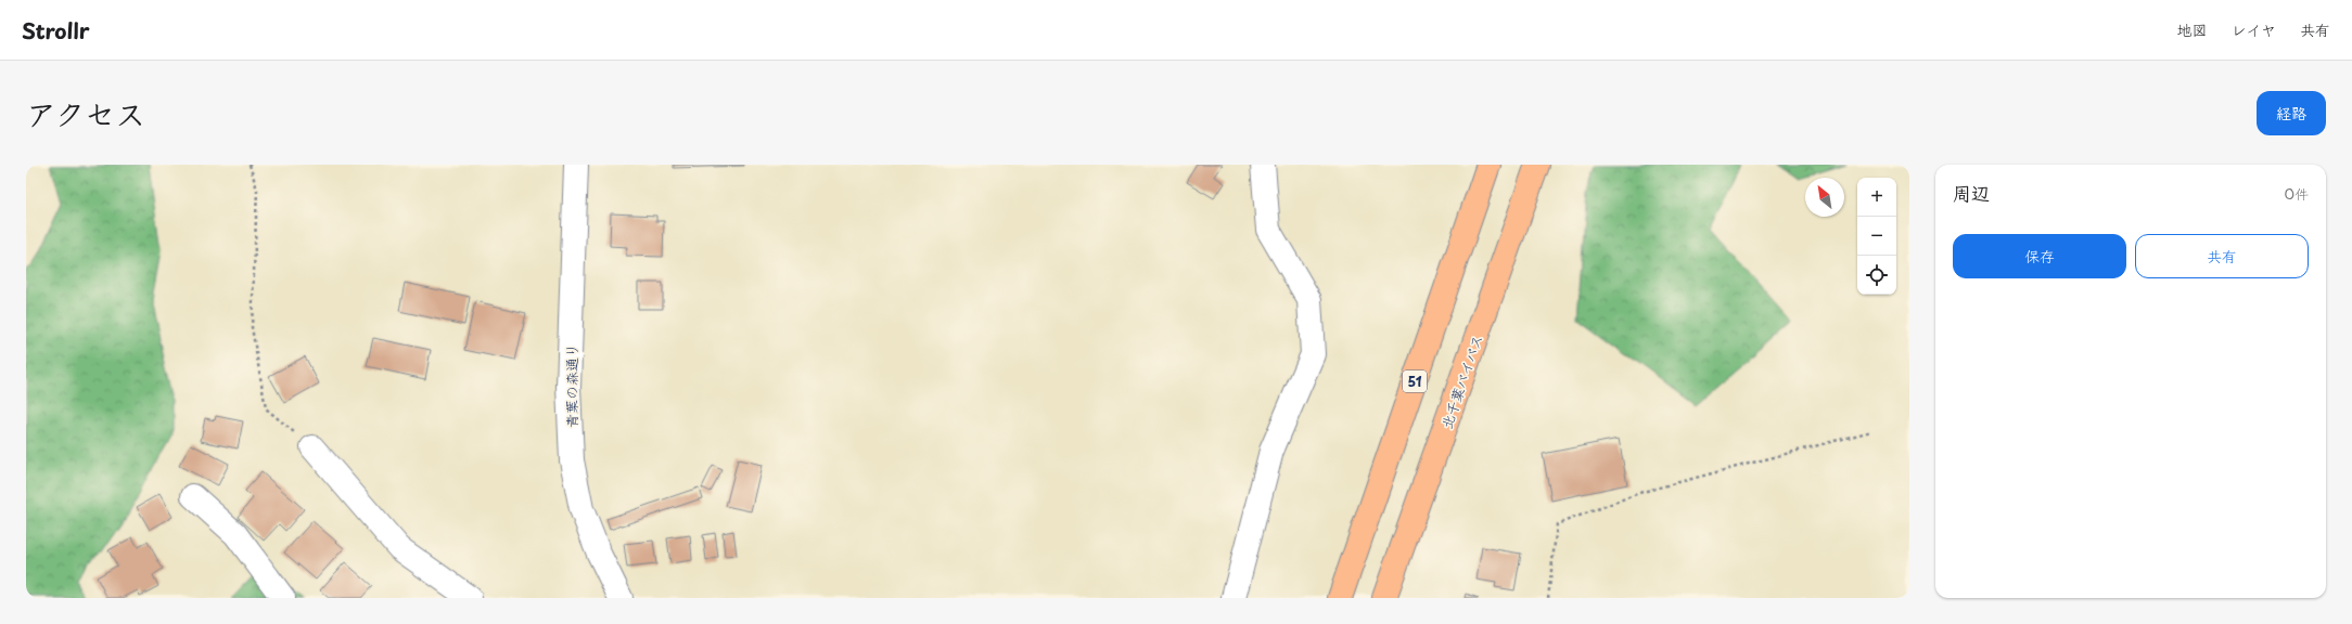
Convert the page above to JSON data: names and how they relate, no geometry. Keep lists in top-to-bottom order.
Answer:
{
  "streets": {
    "highway": ["51", "北千葉バイパス"],
    "street": ["青葉の森通り"]
  },
  "north": "top left",
  "page": {
    "header": "Strollr",
    "nav": ["地図", "レイヤ", "共有"],
    "title": "アクセス",
    "buttons": [
      "経路",
      ["保存", "共有"]
    ],
    "heading": ["周辺", "0件"],
    "map_buttons": ["+", "−"]
  }
}
